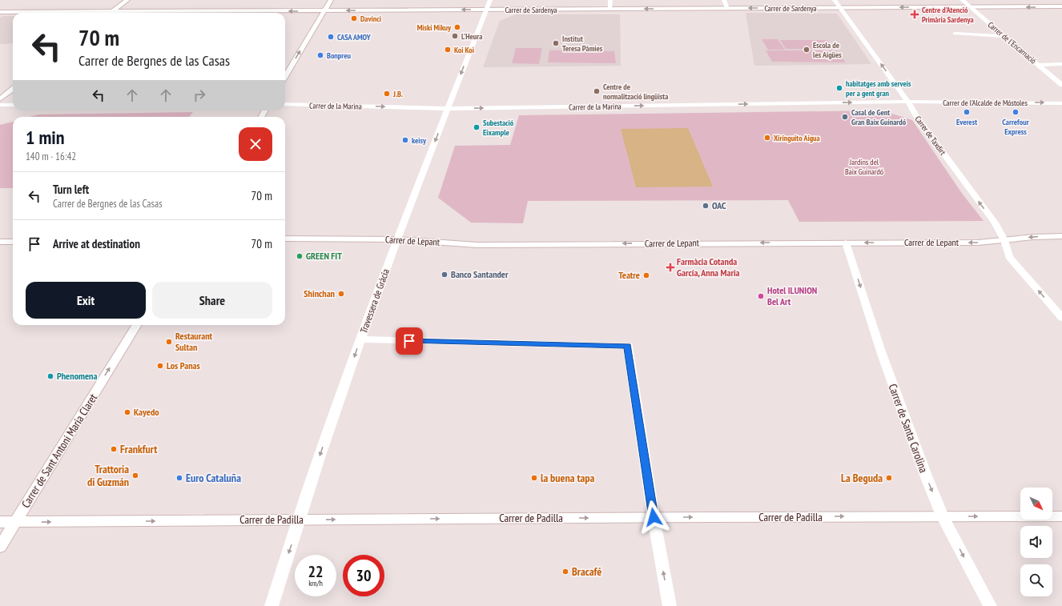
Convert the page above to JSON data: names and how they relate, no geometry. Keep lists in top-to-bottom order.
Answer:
{
  "streets": {
    "street": [
      "Carrer de Sardenya",
      "Carrer de l'Encarnació",
      "Carrer de l'Alcalde de Móstoles",
      "Carrer de la Marina",
      "Carrer de Taxdirt",
      "Carrer de Lepant",
      "Travessera de Gràcia",
      "Carrer de Santa Carolina",
      "Carrer de Sant Antoni Maria Claret",
      "Carrer de Padilla"
    ]
  },
  "crossings": [
    ["Carrer de Sardenya", "Carrer de l'Encarnació"],
    ["Carrer de Sardenya", "Carrer de Taxdirt"],
    ["Carrer de Sardenya", "Travessera de Gràcia"],
    ["Carrer de l'Alcalde de Móstoles", "Carrer de la Marina"],
    ["Carrer de l'Alcalde de Móstoles", "Carrer de Taxdirt"],
    ["Carrer de la Marina", "Carrer de Taxdirt"],
    ["Carrer de la Marina", "Travessera de Gràcia"],
    ["Carrer de Taxdirt", "Carrer de Lepant"],
    ["Carrer de Lepant", "Travessera de Gràcia"],
    ["Carrer de Lepant", "Carrer de Santa Carolina"],
    ["Travessera de Gràcia", "Carrer de Padilla"],
    ["Carrer de Santa Carolina", "Carrer de Padilla"],
    ["Carrer de Sant Antoni Maria Claret", "Carrer de Padilla"]
  ],
  "one_way": [
    "Carrer de Sardenya",
    "Carrer de la Marina",
    "Carrer de Taxdirt",
    "Carrer de Lepant",
    "Travessera de Gràcia",
    "Carrer de Santa Carolina",
    "Carrer de Sant Antoni Maria Claret",
    "Carrer de Padilla"
  ],
  "parks": ["Jardins del Baix Guinardó"],
  "places": {
    "health": ["Centre d'Atenció Primària Sardenya", "Farmàcia Cotanda García, Anna Maria"],
    "other": [
      "Davinci",
      "Miski Mikuy",
      "L'Heura",
      "CASA AMOY",
      "Institut Teresa Pàmies",
      "Koi Koi",
      "Escola de les Aigües",
      "Bonpreu",
      "habitatges amb serveis per a gent gran",
      "Centre de normalització lingüista",
      "J.B.",
      "Everest",
      "Carrefour Express",
      "Casal de Gent Gran Baix Guinardó",
      "Subestació Eixample",
      "Xiringuito Aigua",
      "keisy",
      "OAC",
      "GREEN FIT",
      "Banco Santander",
      "Teatre",
      "Shinchan",
      "Hotel ILUNION Bel Art",
      "Restaurant Sultan",
      "Los Panas",
      "Phenomena",
      "Kayedo",
      "Frankfurt",
      "Trattoria di Guzmán",
      "Euro Cataluña",
      "la buena tapa",
      "La Beguda",
      "Bracafé"
    ]
  },
  "north": "bottom right",
  "page": {
    "turn": ["70 m", "Carrer de Bergnes de las Casas"],
    "heading": ["1 min", "140 m · 16:42"],
    "list": [
      {
        "name": "Turn left",
        "note": "Carrer de Bergnes de las Casas",
        "value": "70 m"
      },
      {
        "name": "Arrive at destination",
        "value": "70 m"
      }
    ],
    "buttons": ["Exit", "Share"],
    "speed": "22 km/h",
    "limit": "30"
  }
}
